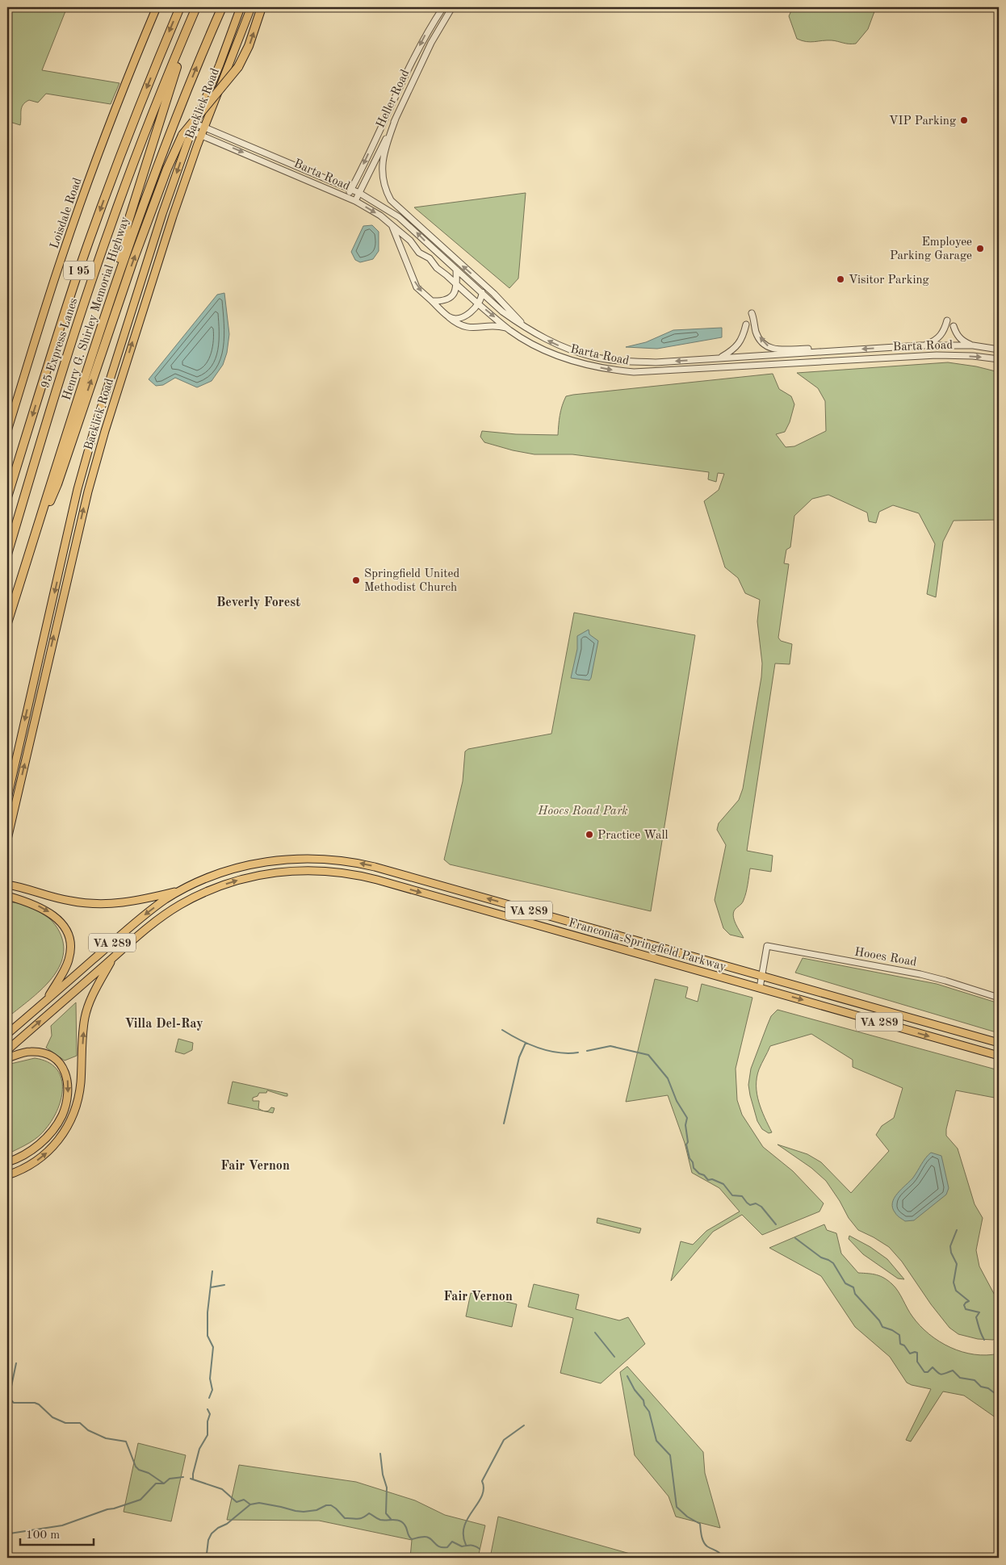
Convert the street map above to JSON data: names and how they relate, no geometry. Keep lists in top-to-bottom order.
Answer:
{
  "streets": {
    "highway": ["I 95", "Henry G. Shirley Memorial Highway", "95 Express Lanes"],
    "main road": [
      "Backlick Road",
      "Loisdale Road",
      "VA 289",
      "Franconia-Springfield Parkway"
    ],
    "street": ["Heller Road", "Barta Road", "Hooes Road"]
  },
  "crossings": [
    ["Heller Road", "Barta Road"],
    ["Backlick Road", "Barta Road"],
    ["Franconia-Springfield Parkway", "Hooes Road"]
  ],
  "districts": [
    "Beverly Forest",
    "Villa Del-Ray",
    "Fair Vernon",
    "Fair Vernon"
  ],
  "parks": ["Hooes Road Park"],
  "places": [
    "VIP Parking",
    "Employee Parking Garage",
    "Visitor Parking",
    "Springfield United Methodist Church",
    "Practice Wall"
  ],
  "scale_bar": "100 m"
}
